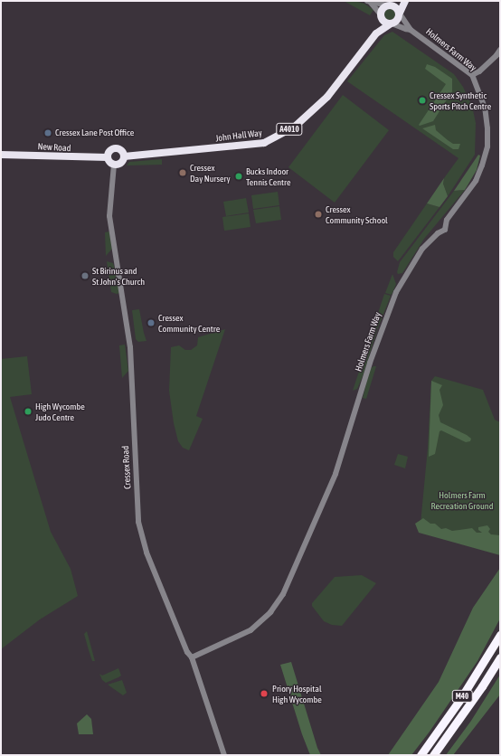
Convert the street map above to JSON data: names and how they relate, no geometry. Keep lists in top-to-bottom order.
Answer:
{
  "streets": {
    "highway": [
      "A4010",
      "John Hall Way",
      "New Road",
      "M40"
    ],
    "street": ["Holmers Farm Way", "Cressex Road"]
  },
  "crossings": [
    ["Holmers Farm Way", "A4010"],
    ["Holmers Farm Way", "John Hall Way"],
    ["Holmers Farm Way", "Cressex Road"],
    ["A4010", "John Hall Way"],
    ["John Hall Way", "New Road"],
    ["John Hall Way", "Cressex Road"],
    ["New Road", "Cressex Road"]
  ],
  "parks": ["Holmers Farm Recreation Ground"],
  "places": [
    "Cressex Synthetic Sports Pitch Centre",
    "Cressex Lane Post Office",
    "Cressex Day Nursery",
    "Bucks Indoor Tennis Centre",
    "Cressex Community School",
    "St Birinus and St John's Church",
    "Cressex Community Centre",
    "High Wycombe Judo Centre",
    "Priory Hospital High Wycombe"
  ]
}
